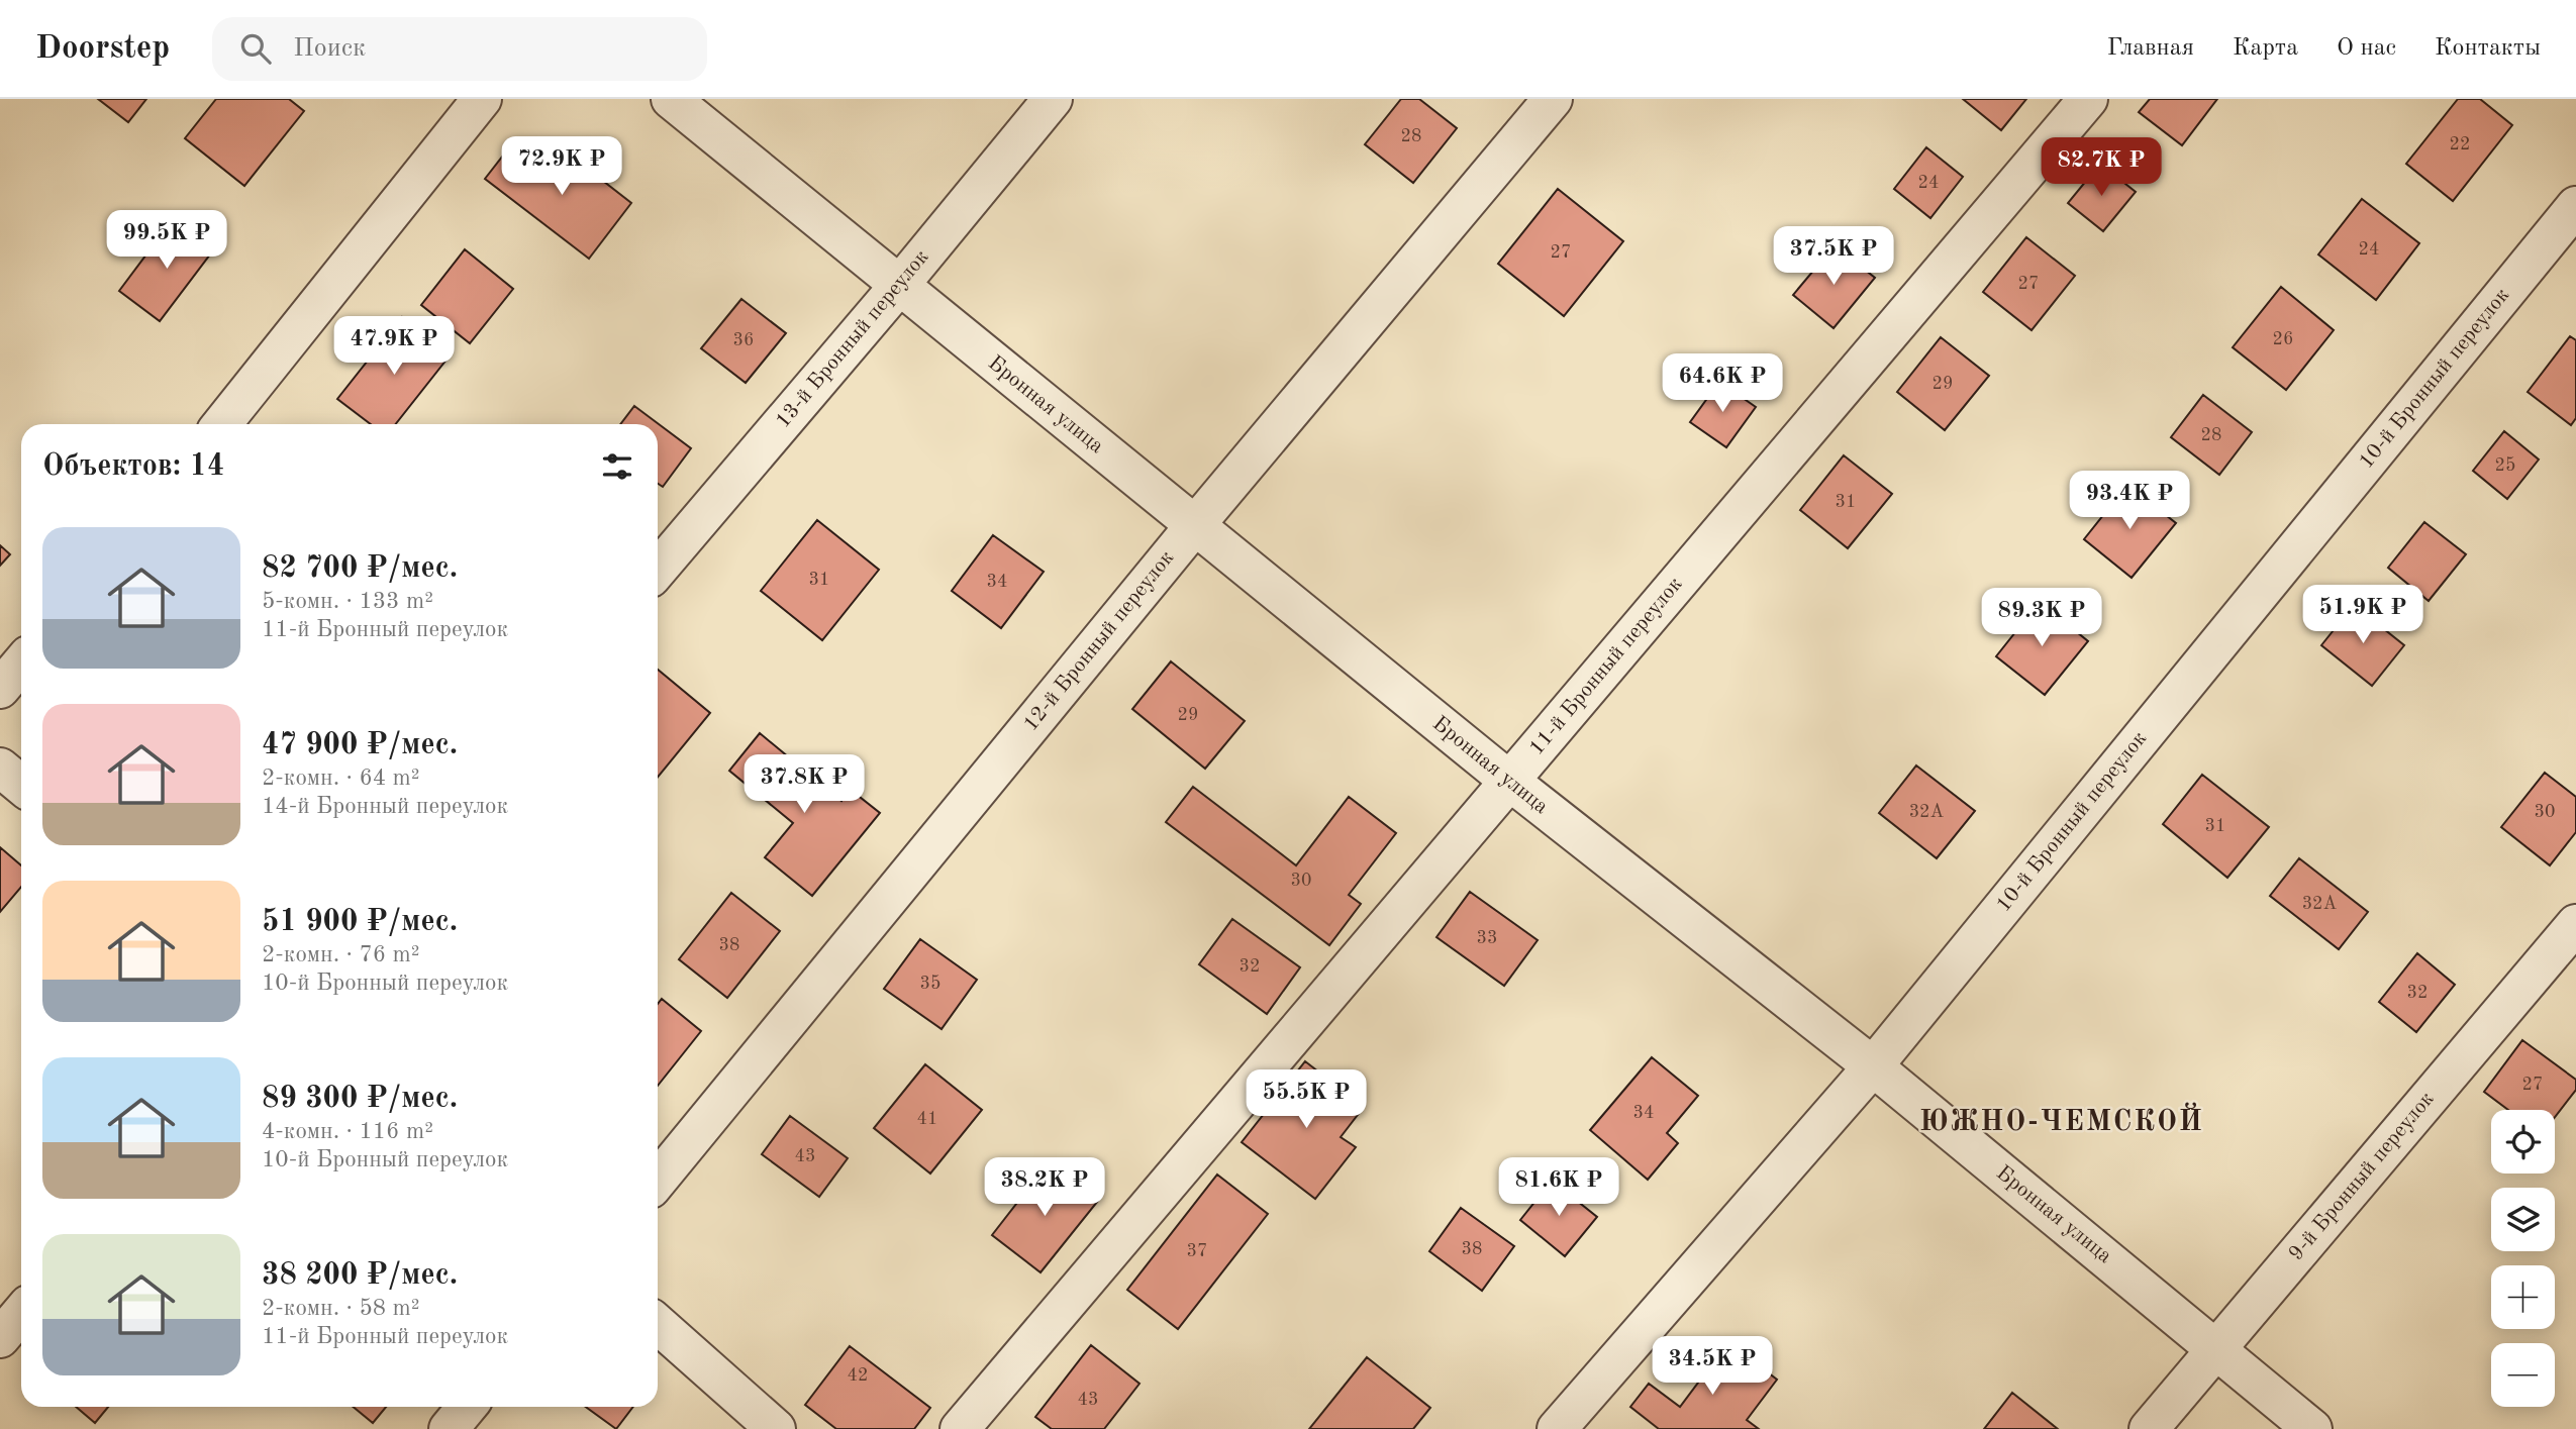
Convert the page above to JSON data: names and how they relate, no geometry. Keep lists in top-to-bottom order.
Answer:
{
  "streets": {
    "street": [
      "13-й Бронный переулок",
      "10-й Бронный переулок",
      "Бронная улица",
      "12-й Бронный переулок",
      "11-й Бронный переулок",
      "9-й Бронный переулок"
    ]
  },
  "crossings": [
    ["13-й Бронный переулок", "Бронная улица"],
    ["10-й Бронный переулок", "Бронная улица"],
    ["Бронная улица", "12-й Бронный переулок"],
    ["Бронная улица", "11-й Бронный переулок"],
    ["Бронная улица", "9-й Бронный переулок"]
  ],
  "districts": ["ЮЖНО-ЧЕМСКОЙ"],
  "house_numbers": [
    "28",
    "22",
    "24",
    "24",
    "27",
    "27",
    "26",
    "36",
    "29",
    "28",
    "25",
    "31",
    "31",
    "34",
    "29",
    "32А",
    "30",
    "31",
    "30",
    "32А",
    "33",
    "38",
    "32",
    "35",
    "32",
    "27",
    "34",
    "41",
    "43",
    "38",
    "37",
    "42",
    "43"
  ],
  "page": {
    "header": "Doorstep",
    "search": "Поиск",
    "nav": [
      "Главная",
      "Карта",
      "О нас",
      "Контакты"
    ],
    "price": [
      "72.9K ₽",
      "82.7K ₽",
      "99.5K ₽",
      "37.5K ₽",
      "47.9K ₽",
      "64.6K ₽",
      "93.4K ₽",
      "51.9K ₽",
      "89.3K ₽",
      "37.8K ₽",
      "55.5K ₽",
      "38.2K ₽",
      "81.6K ₽",
      "34.5K ₽"
    ],
    "heading": "Объектов: 14",
    "list": [
      {
        "name": "82 700 ₽/мес.",
        "note": "5-комн. · 133 m² · 11-й Бронный переулок"
      },
      {
        "name": "47 900 ₽/мес.",
        "note": "2-комн. · 64 m² · 14-й Бронный переулок"
      },
      {
        "name": "51 900 ₽/мес.",
        "note": "2-комн. · 76 m² · 10-й Бронный переулок"
      },
      {
        "name": "89 300 ₽/мес.",
        "note": "4-комн. · 116 m² · 10-й Бронный переулок"
      },
      {
        "name": "38 200 ₽/мес.",
        "note": "2-комн. · 58 m² · 11-й Бронный переулок"
      }
    ],
    "map_buttons": ["+", "−"]
  }
}
